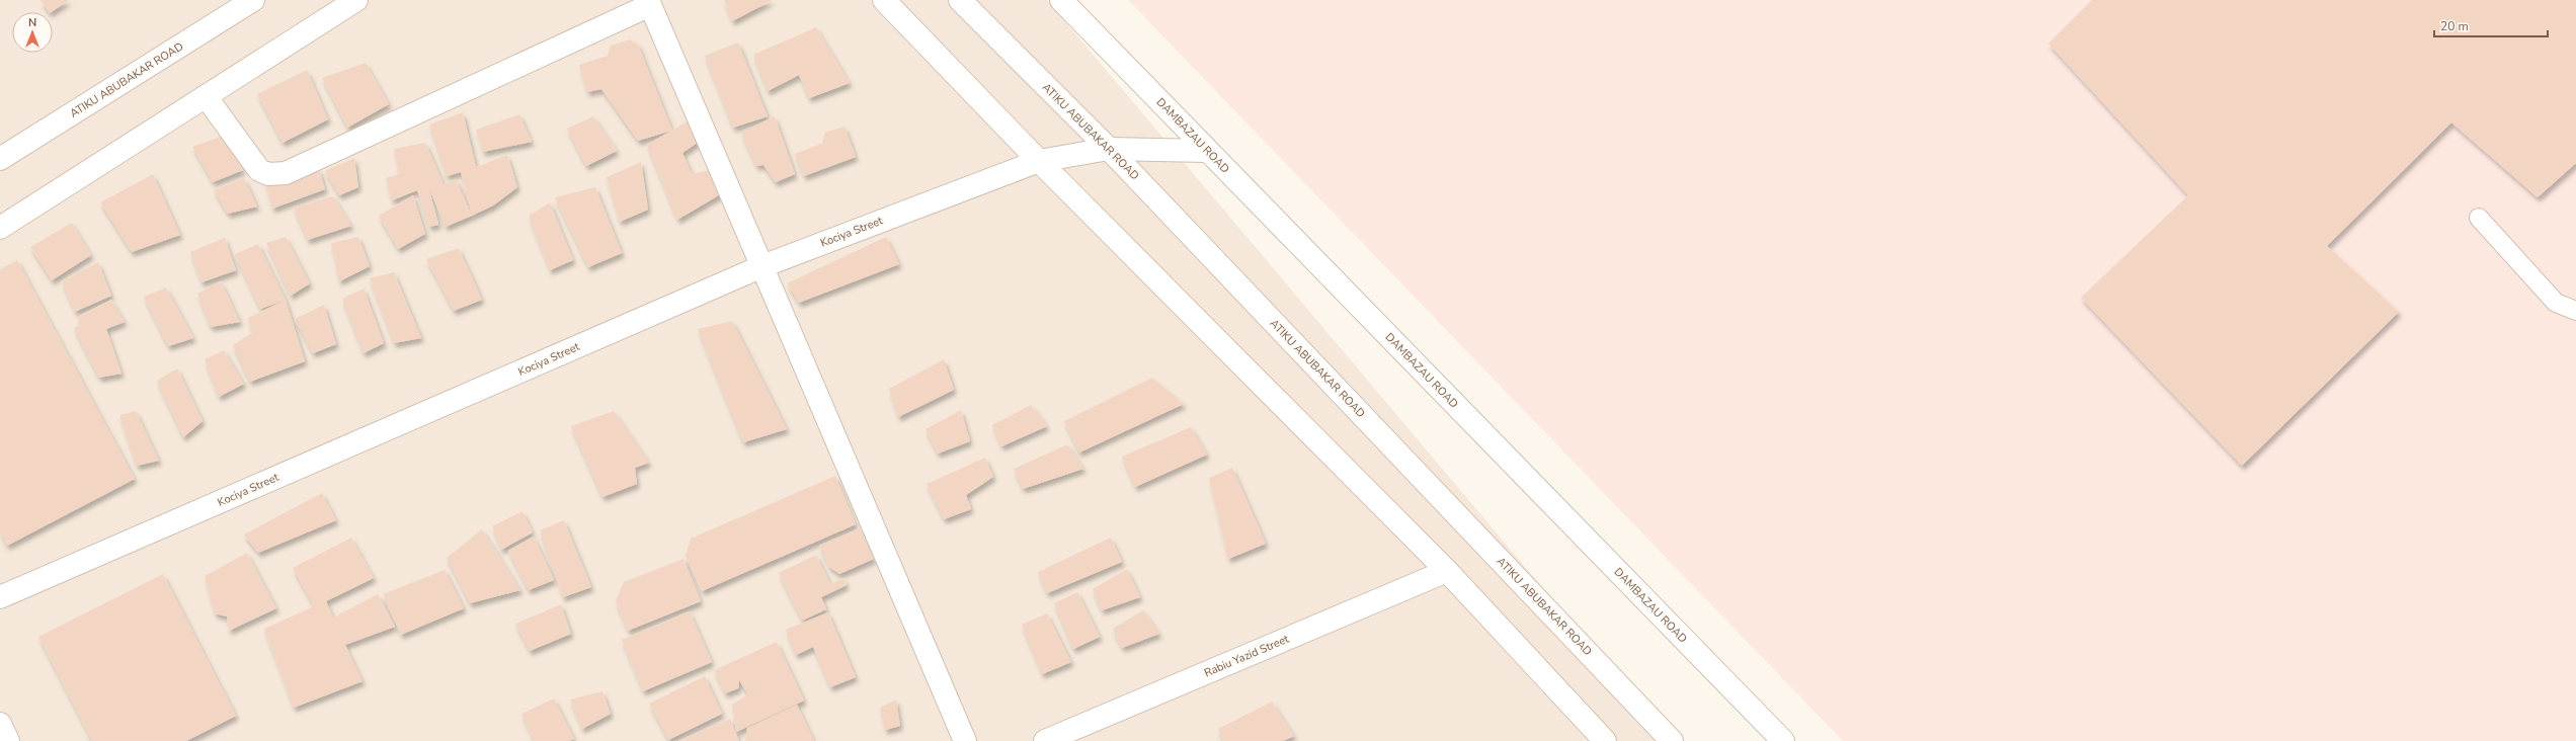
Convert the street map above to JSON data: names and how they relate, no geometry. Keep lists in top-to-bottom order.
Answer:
{
  "streets": {
    "street": [
      "ATIKU ABUBAKAR ROAD",
      "DAMBAZAU ROAD",
      "Kociya Street",
      "Rabiu Yazid Street"
    ]
  },
  "crossings": [
    ["ATIKU ABUBAKAR ROAD", "Kociya Street"],
    ["DAMBAZAU ROAD", "Kociya Street"]
  ],
  "scale_bar": "20 m",
  "north": "top"
}
